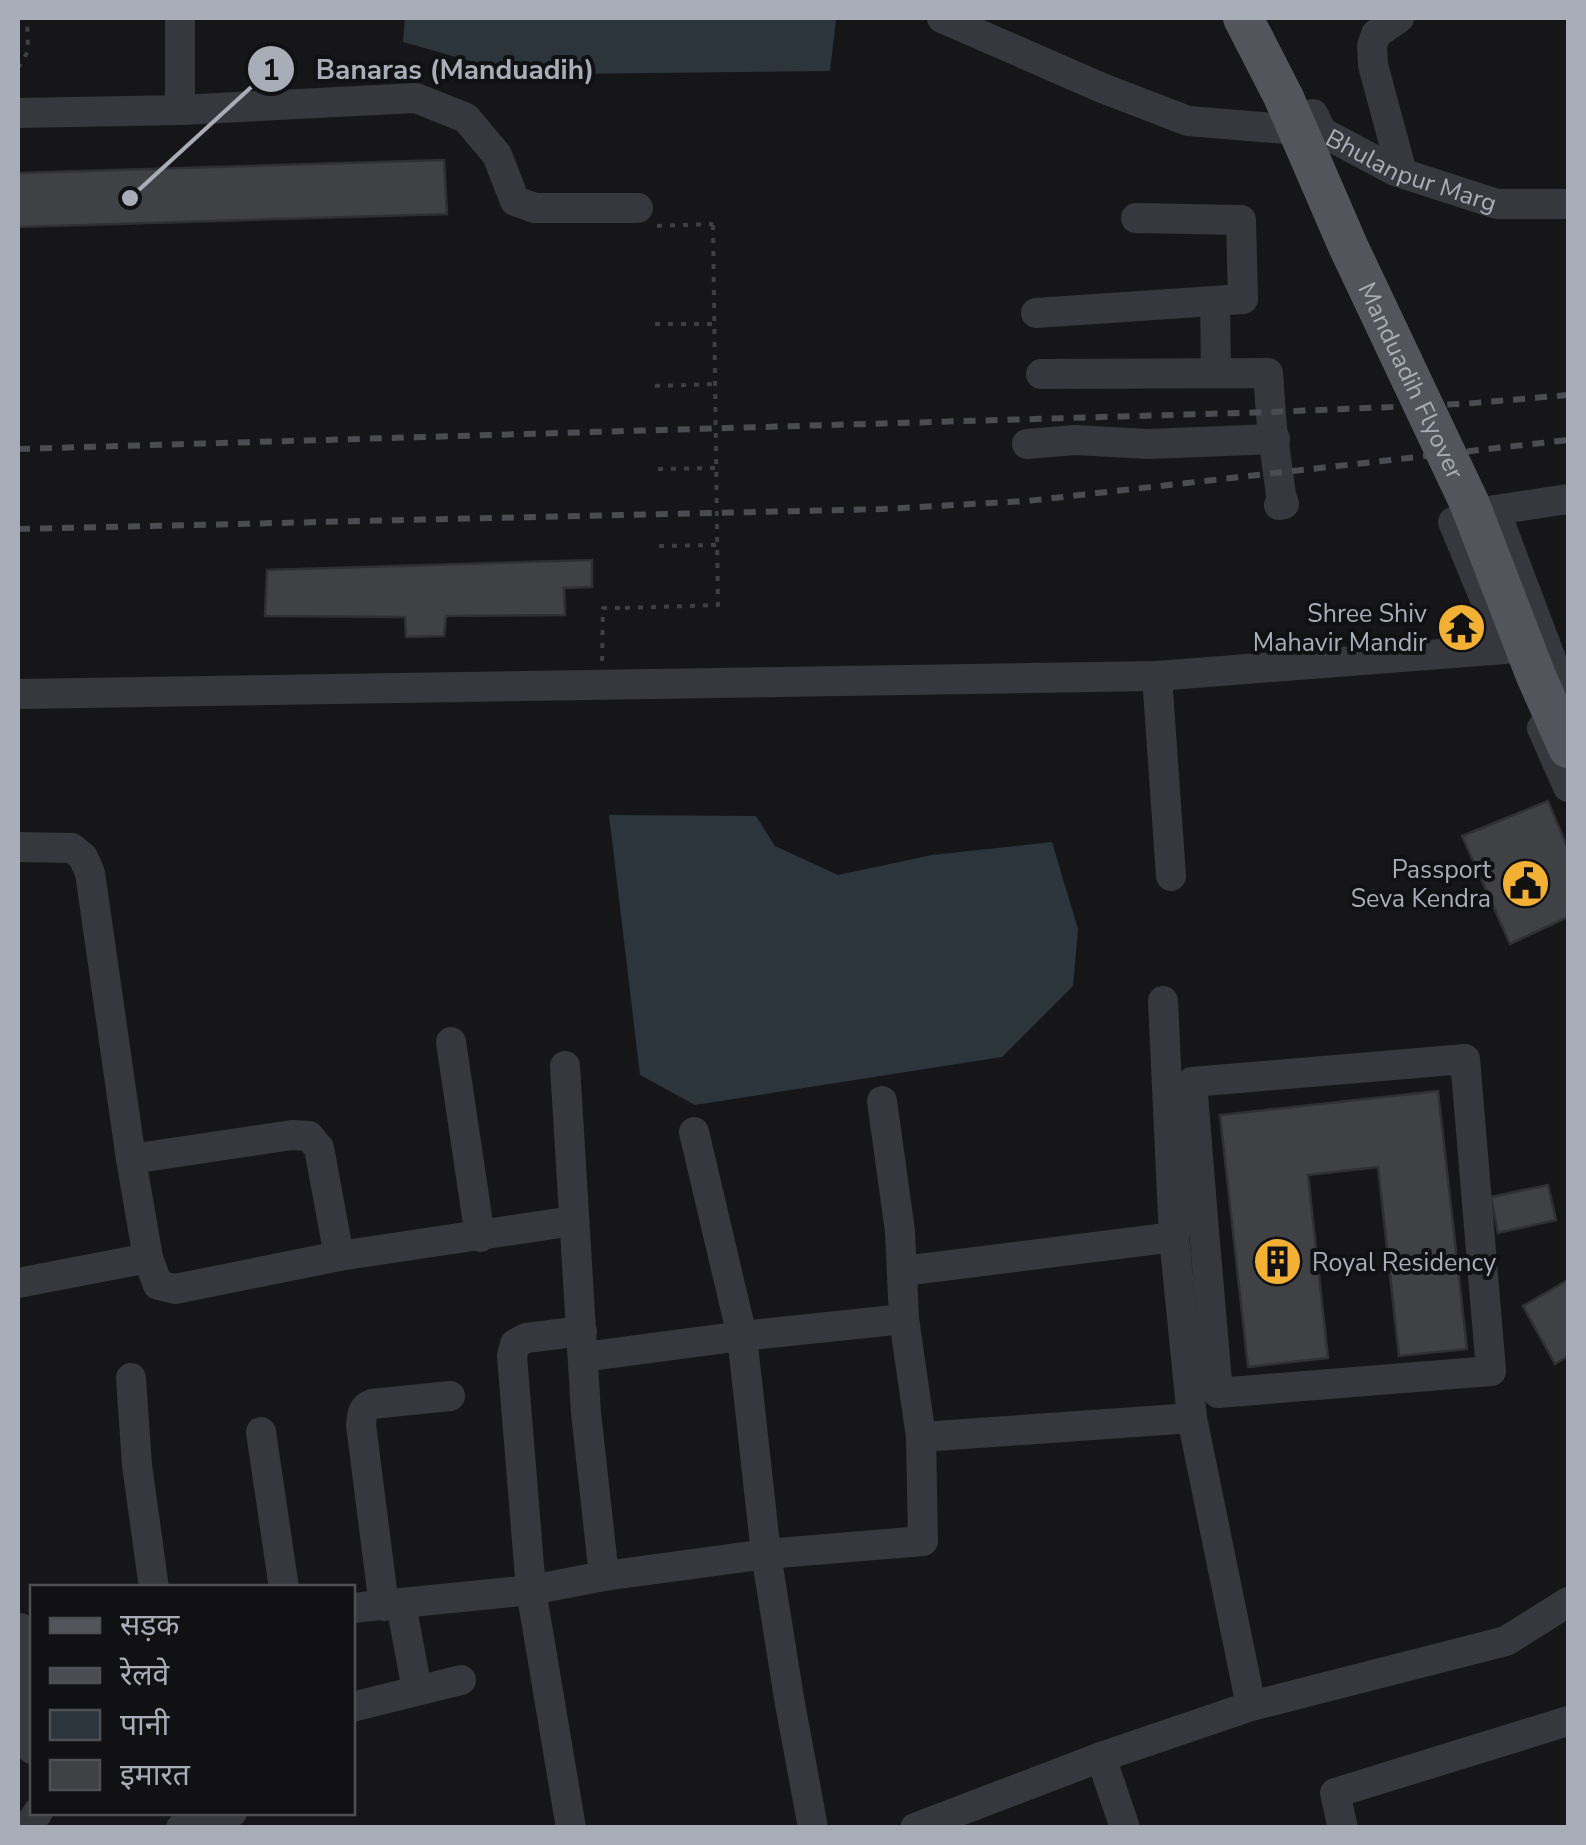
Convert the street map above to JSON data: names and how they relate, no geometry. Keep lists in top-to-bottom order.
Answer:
{
  "streets": {
    "main road": ["Manduadih Flyover"],
    "street": ["Bhulanpur Marg"]
  },
  "places": {
    "other": ["Banaras (Manduadih)"],
    "temple": ["Shree Shiv Mahavir Mandir"],
    "public building": ["Passport Seva Kendra"],
    "building": ["Royal Residency"]
  },
  "legend": [
    "सड़क",
    "रेलवे",
    "पानी",
    "इमारत"
  ]
}
